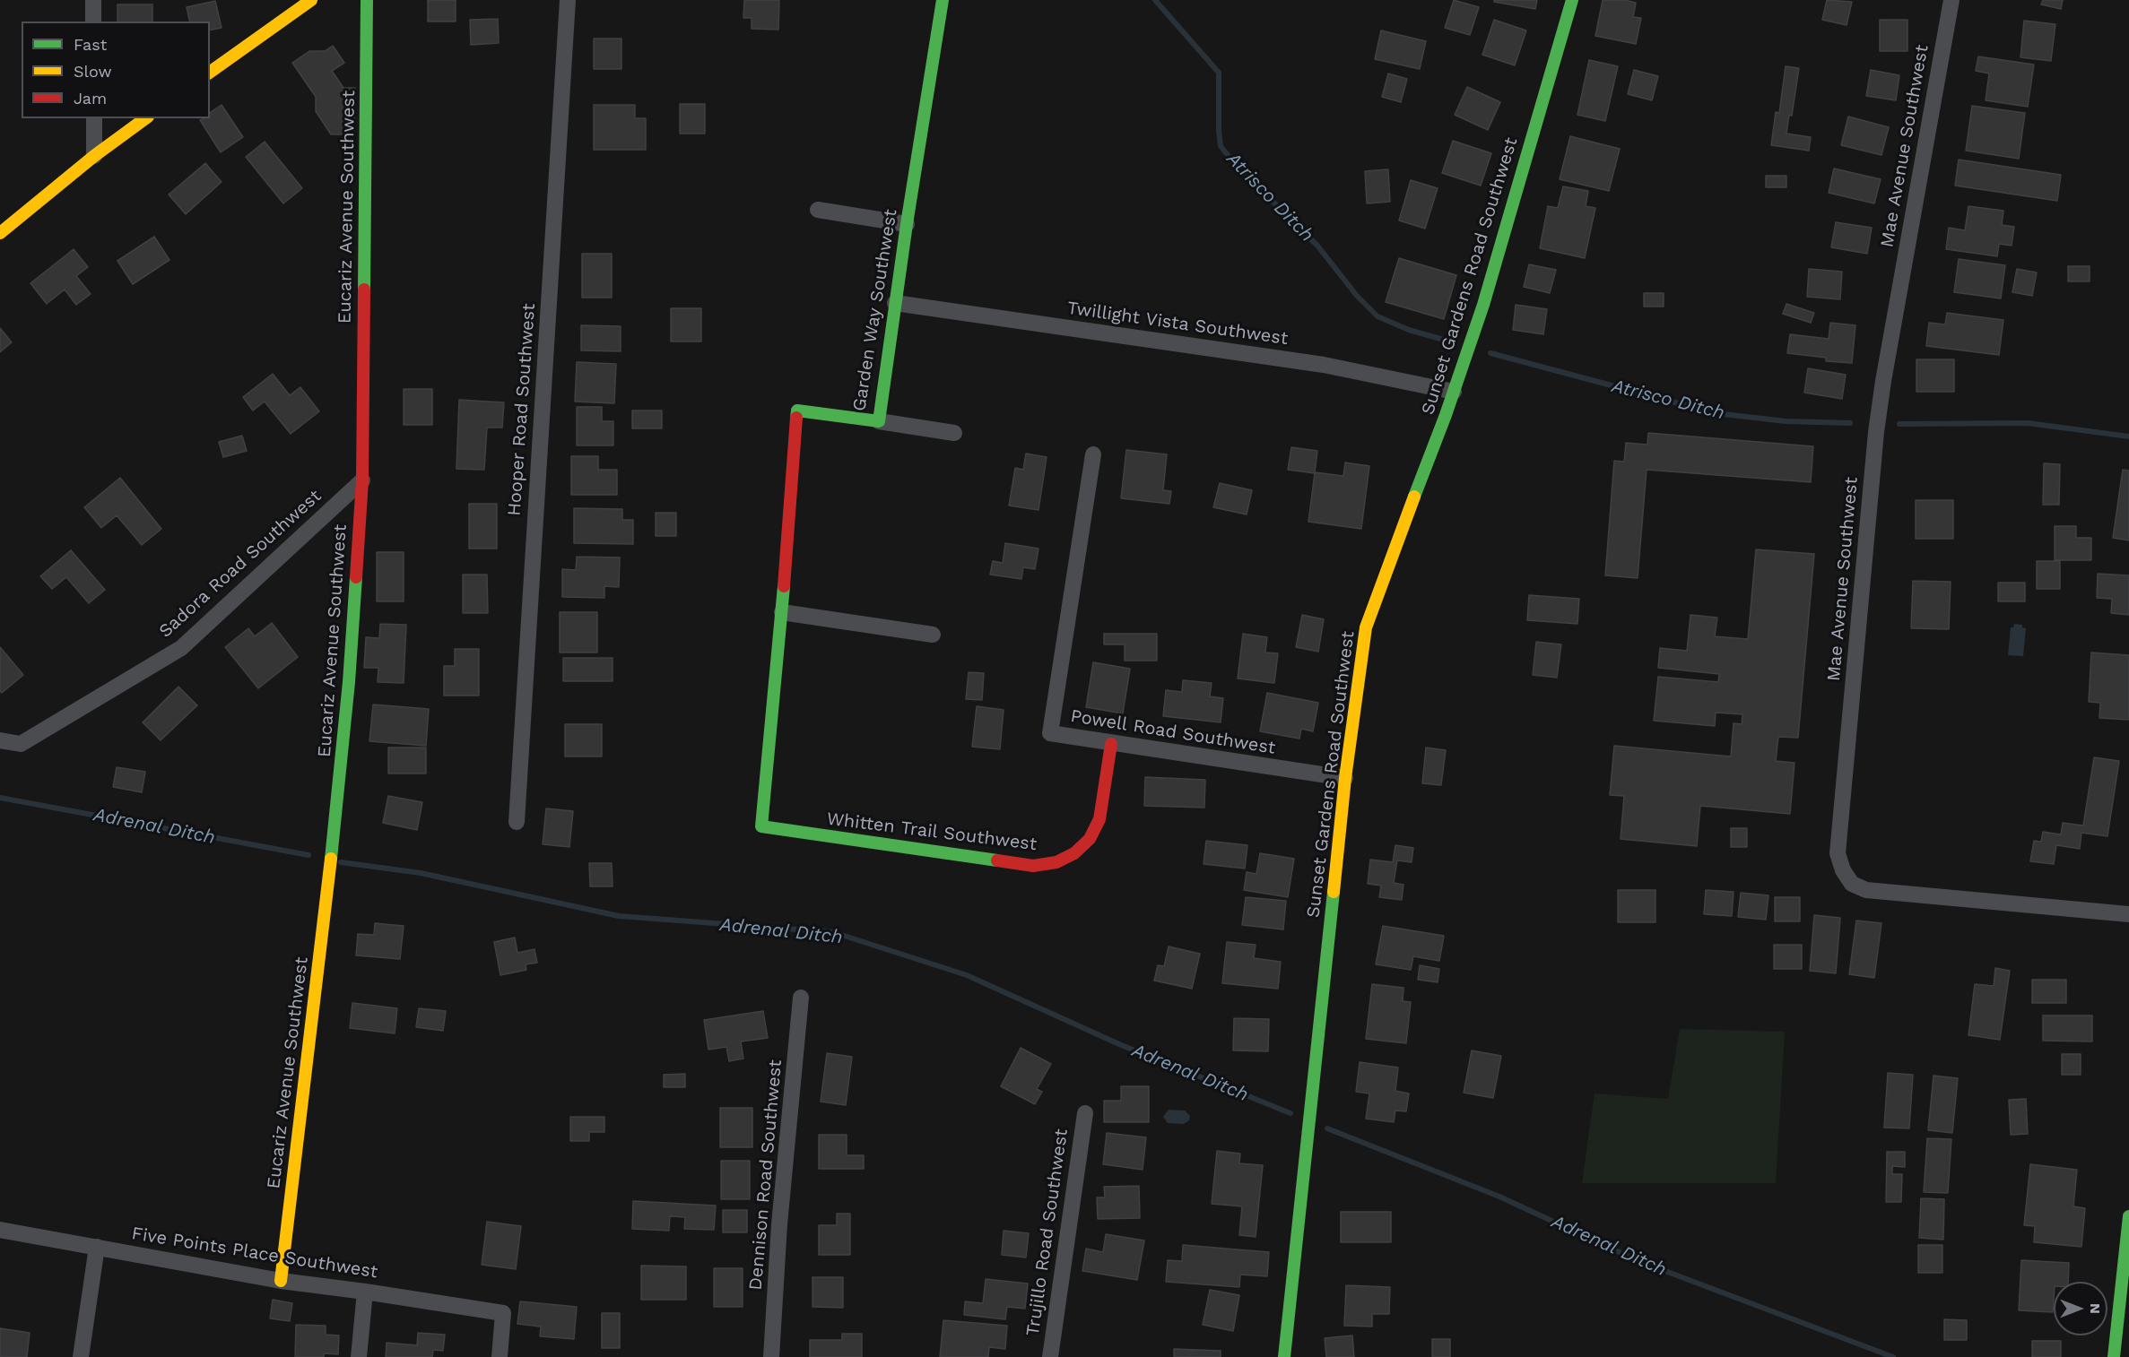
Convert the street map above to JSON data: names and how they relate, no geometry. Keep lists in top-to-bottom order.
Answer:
{
  "streets": {
    "street": [
      "Mae Avenue Southwest",
      "Eucariz Avenue Southwest",
      "Sunset Gardens Road Southwest",
      "Garden Way Southwest",
      "Twillight Vista Southwest",
      "Hooper Road Southwest",
      "Sadora Road Southwest",
      "Powell Road Southwest",
      "Whitten Trail Southwest",
      "Dennison Road Southwest",
      "Trujillo Road Southwest",
      "Five Points Place Southwest"
    ]
  },
  "crossings": [
    ["Eucariz Avenue Southwest", "Sadora Road Southwest"],
    ["Eucariz Avenue Southwest", "Five Points Place Southwest"],
    ["Sunset Gardens Road Southwest", "Twillight Vista Southwest"],
    ["Sunset Gardens Road Southwest", "Powell Road Southwest"],
    ["Garden Way Southwest", "Twillight Vista Southwest"],
    ["Garden Way Southwest", "Whitten Trail Southwest"],
    ["Powell Road Southwest", "Whitten Trail Southwest"]
  ],
  "water": ["Atrisco Ditch", "Adrenal Ditch"],
  "legend": ["Fast", "Slow", "Jam"],
  "north": "right"
}
